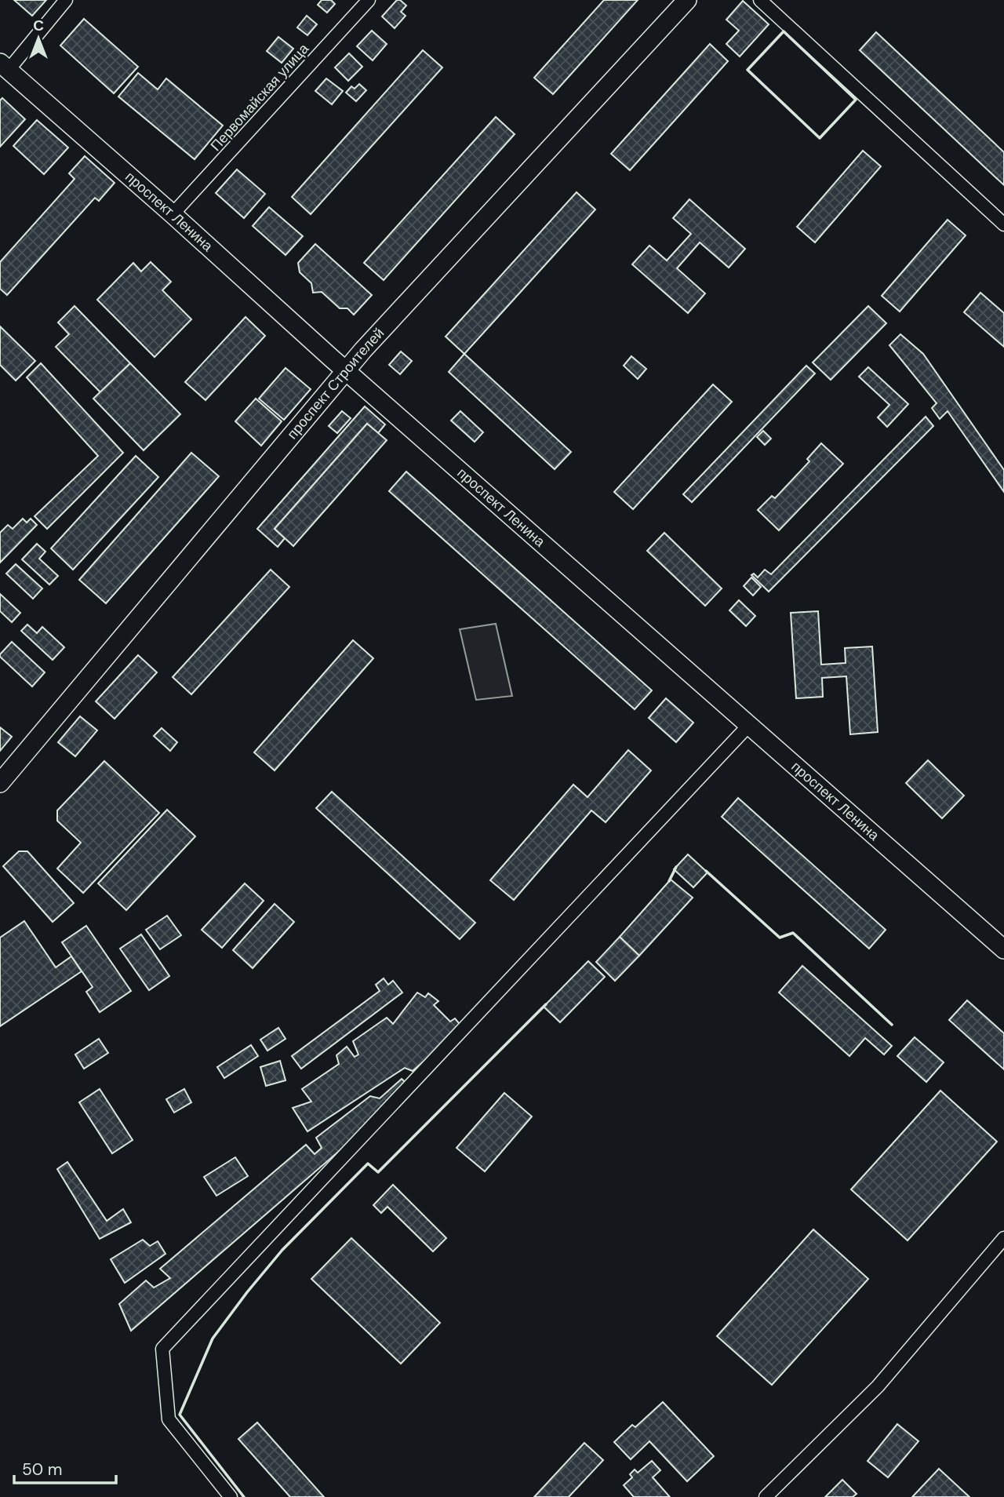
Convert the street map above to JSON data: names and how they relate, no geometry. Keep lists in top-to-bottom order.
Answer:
{
  "streets": {
    "street": ["Первомайская улица", "проспект Ленина", "проспект Строителей"]
  },
  "crossings": [
    ["Первомайская улица", "проспект Ленина"],
    ["проспект Ленина", "проспект Строителей"]
  ],
  "scale_bar": "50 m",
  "north": "top"
}
